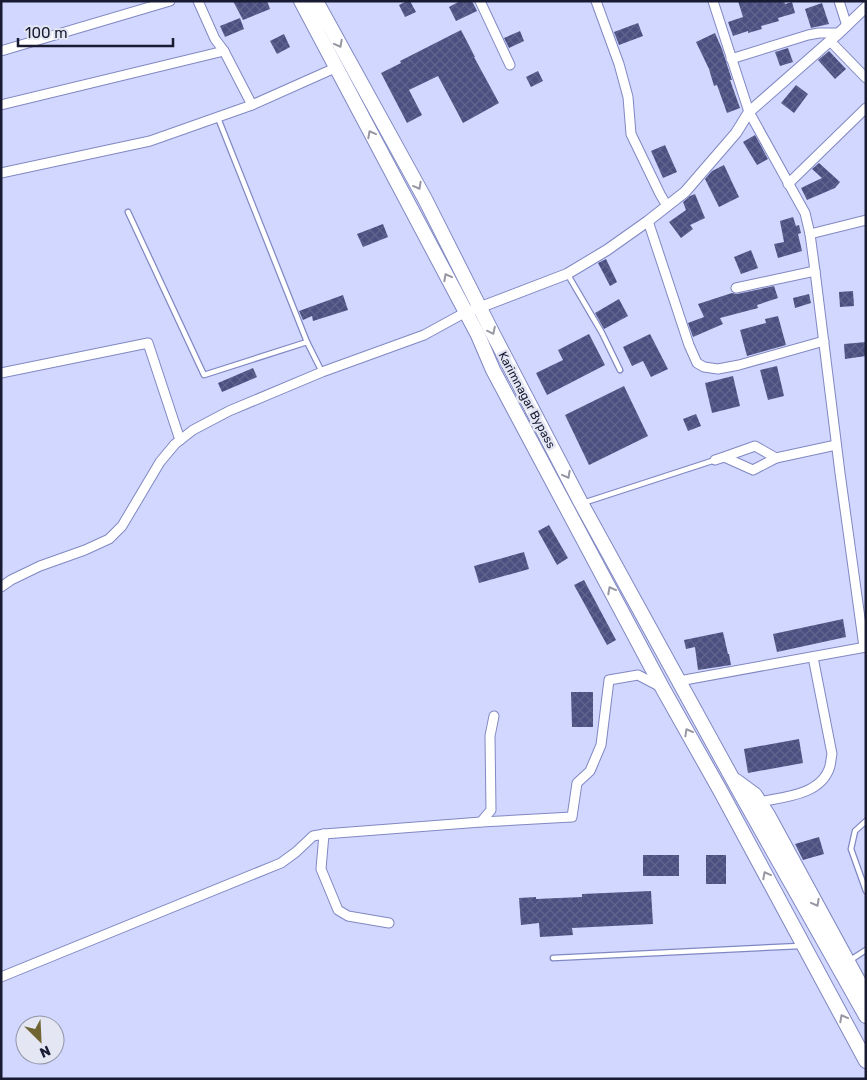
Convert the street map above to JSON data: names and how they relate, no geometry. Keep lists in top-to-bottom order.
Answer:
{
  "streets": {
    "highway": ["Karimnagar Bypass"]
  },
  "scale_bar": "100 m",
  "north": "bottom right"
}
